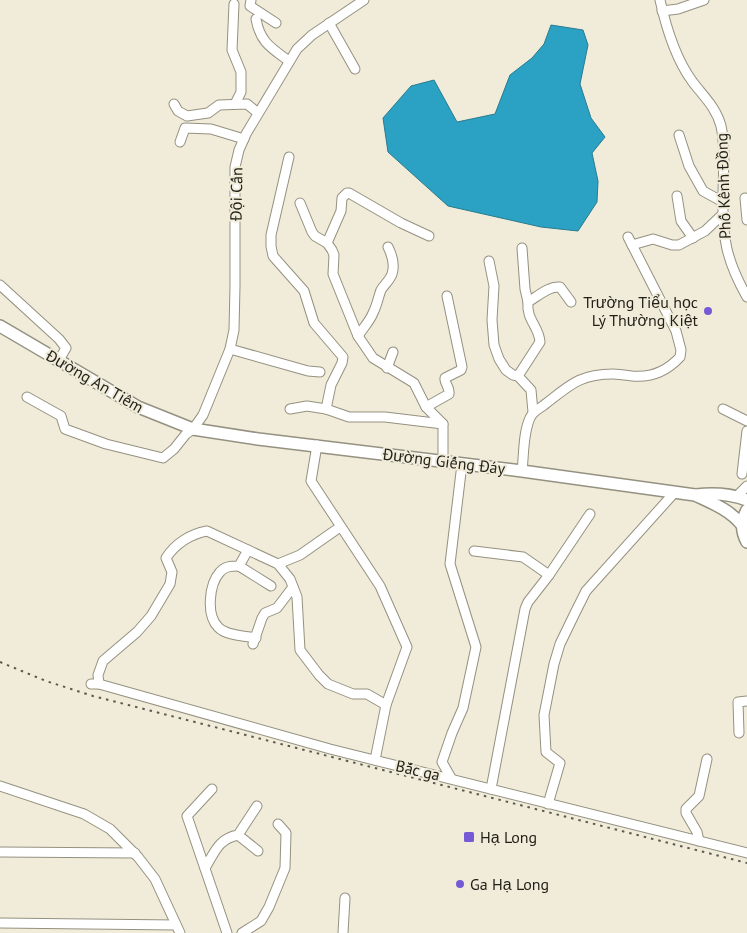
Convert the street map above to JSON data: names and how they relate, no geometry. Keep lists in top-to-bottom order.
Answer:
{
  "streets": {
    "main road": ["Đường An Tiêm", "Đường Giếng Đáy"],
    "street": ["Phố Kênh Đồng", "Đội Cấn", "Bắc ga"]
  },
  "crossings": [
    ["Đội Cấn", "Đường An Tiêm"],
    ["Đội Cấn", "Đường Giếng Đáy"],
    ["Đường An Tiêm", "Đường Giếng Đáy"]
  ],
  "places": {
    "other": ["Trường Tiểu học Lý Thường Kiệt", "Ga Hạ Long"],
    "transit": ["Hạ Long"]
  }
}
